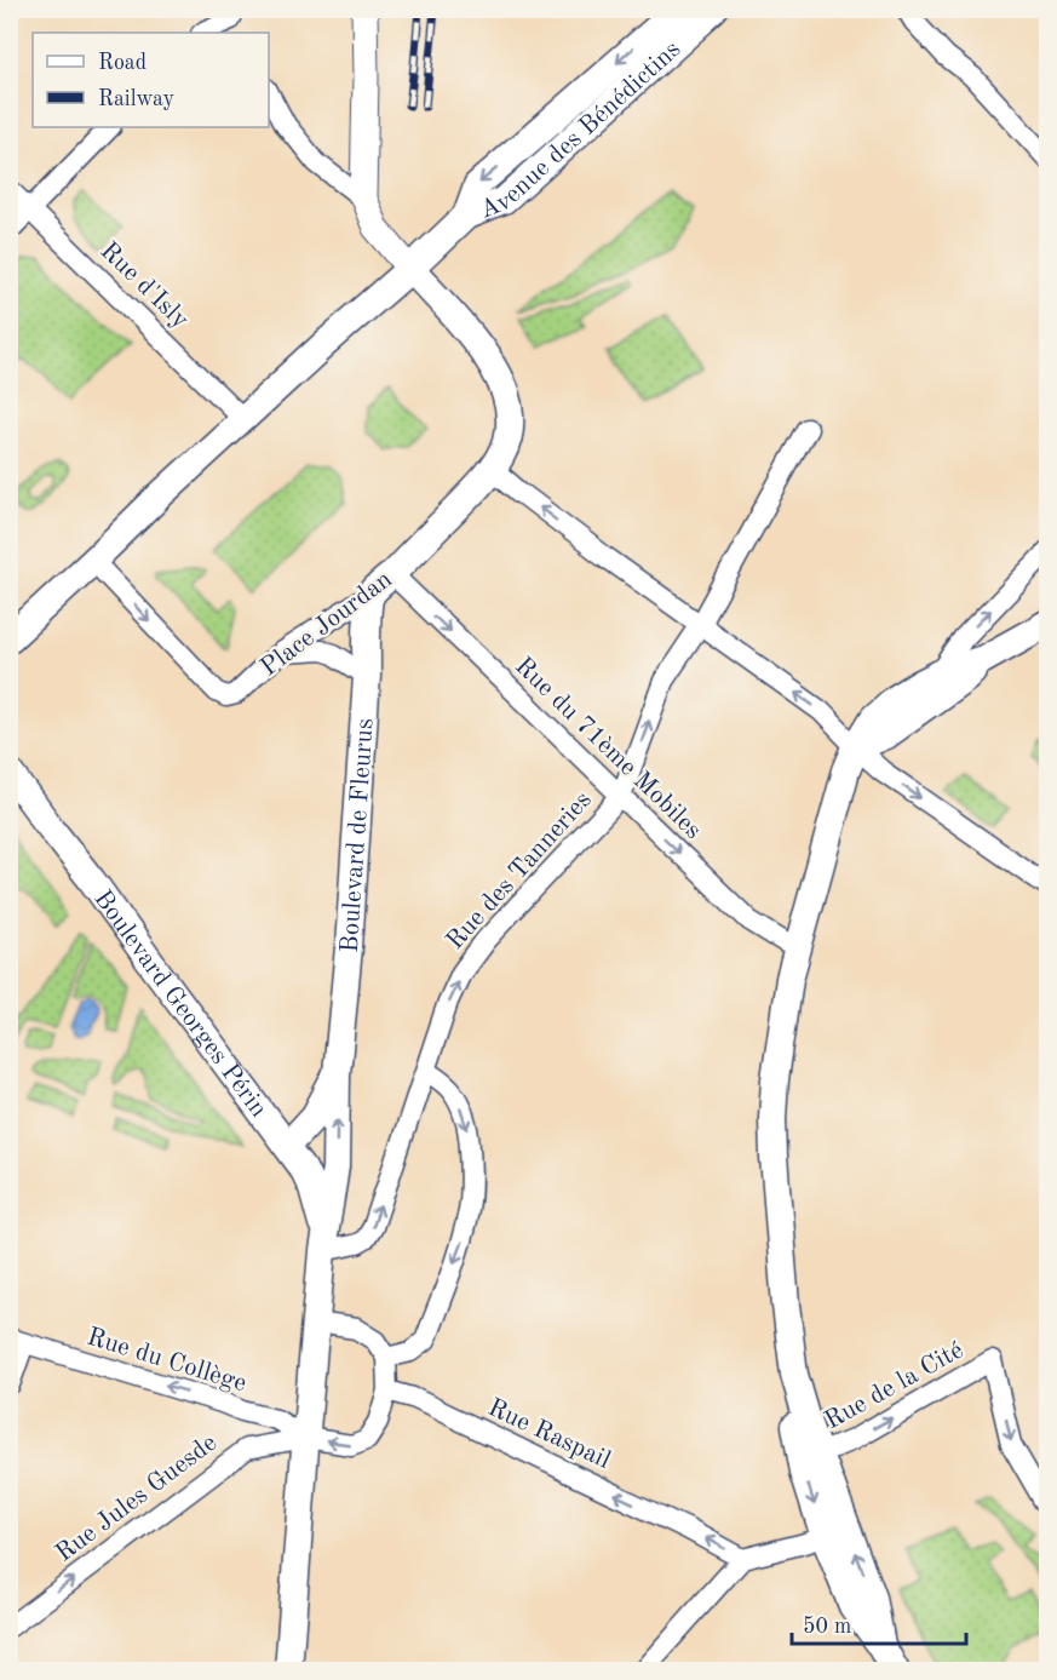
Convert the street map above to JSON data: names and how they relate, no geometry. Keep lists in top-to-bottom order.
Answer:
{
  "streets": {
    "main road": [
      "Avenue des Bénédictins",
      "Place Jourdan",
      "Boulevard de Fleurus",
      "Boulevard Georges Périn"
    ],
    "street": [
      "Rue d'Isly",
      "Rue du 71ème Mobiles",
      "Rue des Tanneries",
      "Rue du Collège",
      "Rue de la Cité",
      "Rue Raspail",
      "Rue Jules Guesde"
    ]
  },
  "crossings": [
    ["Place Jourdan", "Rue du 71ème Mobiles"],
    ["Place Jourdan", "Boulevard de Fleurus"],
    ["Rue du 71ème Mobiles", "Rue des Tanneries"],
    ["Boulevard de Fleurus", "Rue des Tanneries"],
    ["Boulevard de Fleurus", "Boulevard Georges Périn"],
    ["Rue des Tanneries", "Boulevard Georges Périn"],
    ["Rue du Collège", "Rue Jules Guesde"]
  ],
  "one_way": [
    "Rue des Tanneries",
    "Rue du Collège",
    "Rue Raspail",
    "Rue Jules Guesde"
  ],
  "legend": ["Road", "Railway"],
  "scale_bar": "50 m"
}
